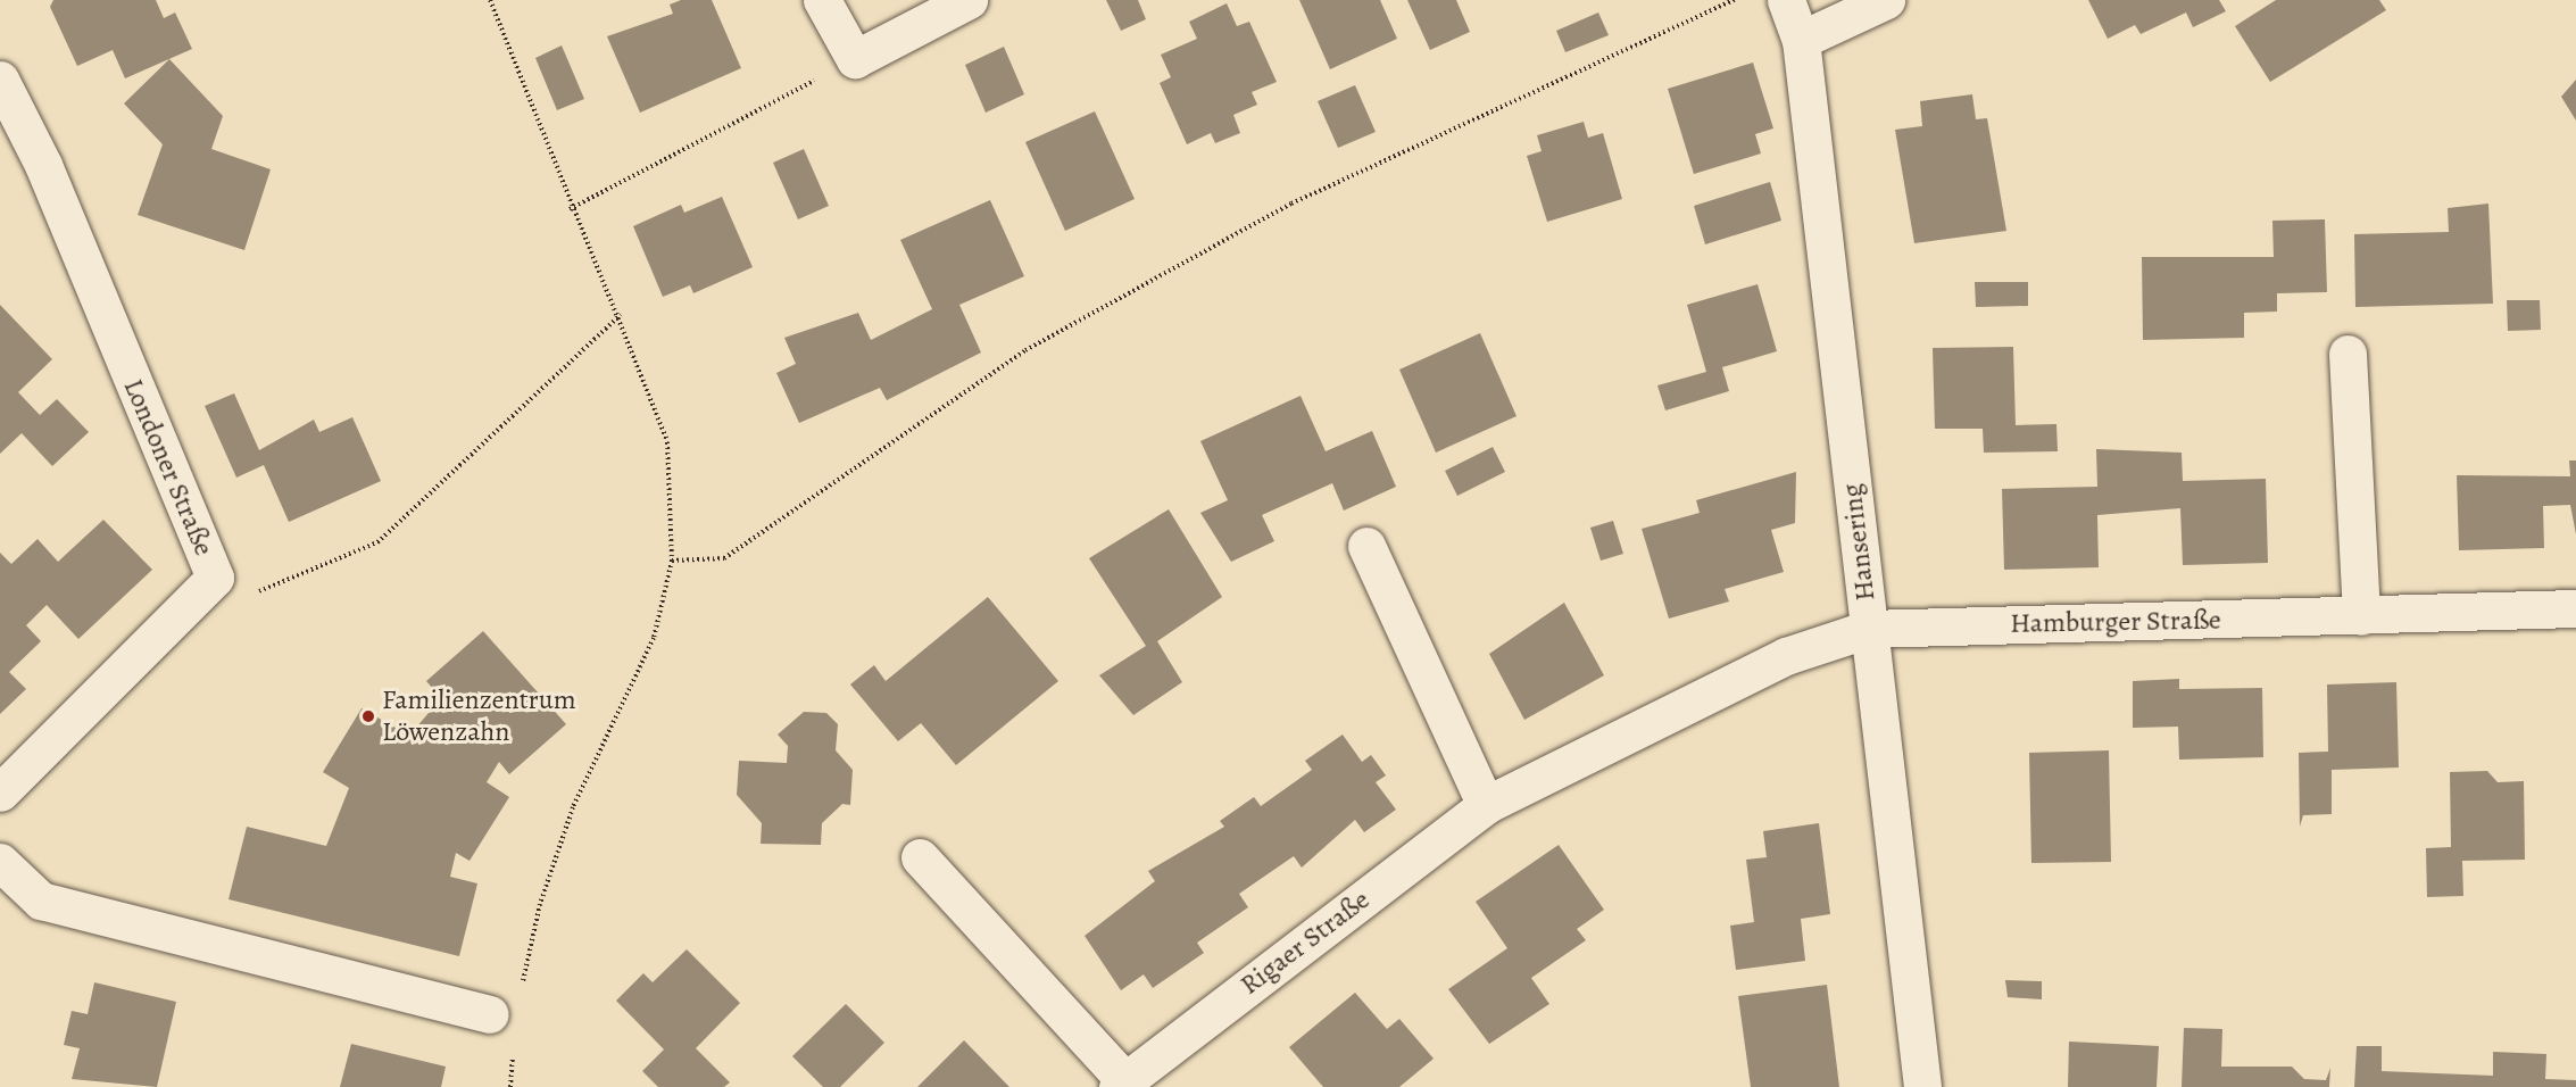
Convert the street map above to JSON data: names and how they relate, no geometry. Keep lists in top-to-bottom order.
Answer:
{
  "streets": {
    "street": [
      "Londoner Straße",
      "Hansering",
      "Hamburger Straße",
      "Rigaer Straße"
    ]
  },
  "crossings": [
    ["Hansering", "Hamburger Straße"],
    ["Hansering", "Rigaer Straße"],
    ["Hamburger Straße", "Rigaer Straße"]
  ],
  "places": ["Familienzentrum Löwenzahn"]
}
